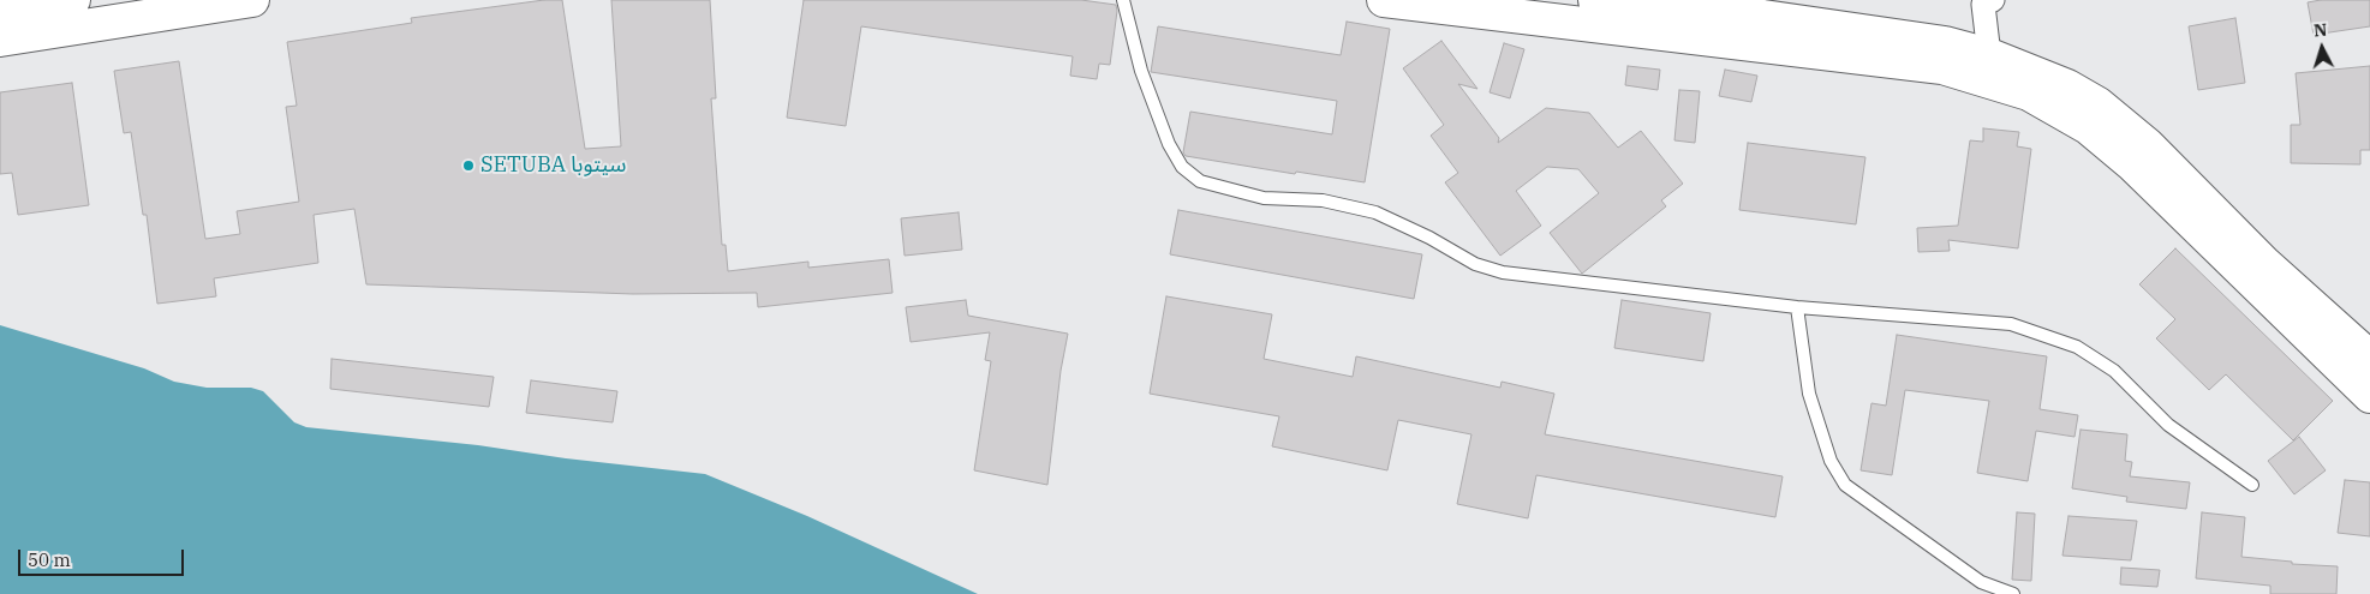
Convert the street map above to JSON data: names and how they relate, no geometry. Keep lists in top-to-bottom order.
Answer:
{
  "places": ["SETUBA سيتوبا"],
  "scale_bar": "50 m",
  "north": "top"
}
